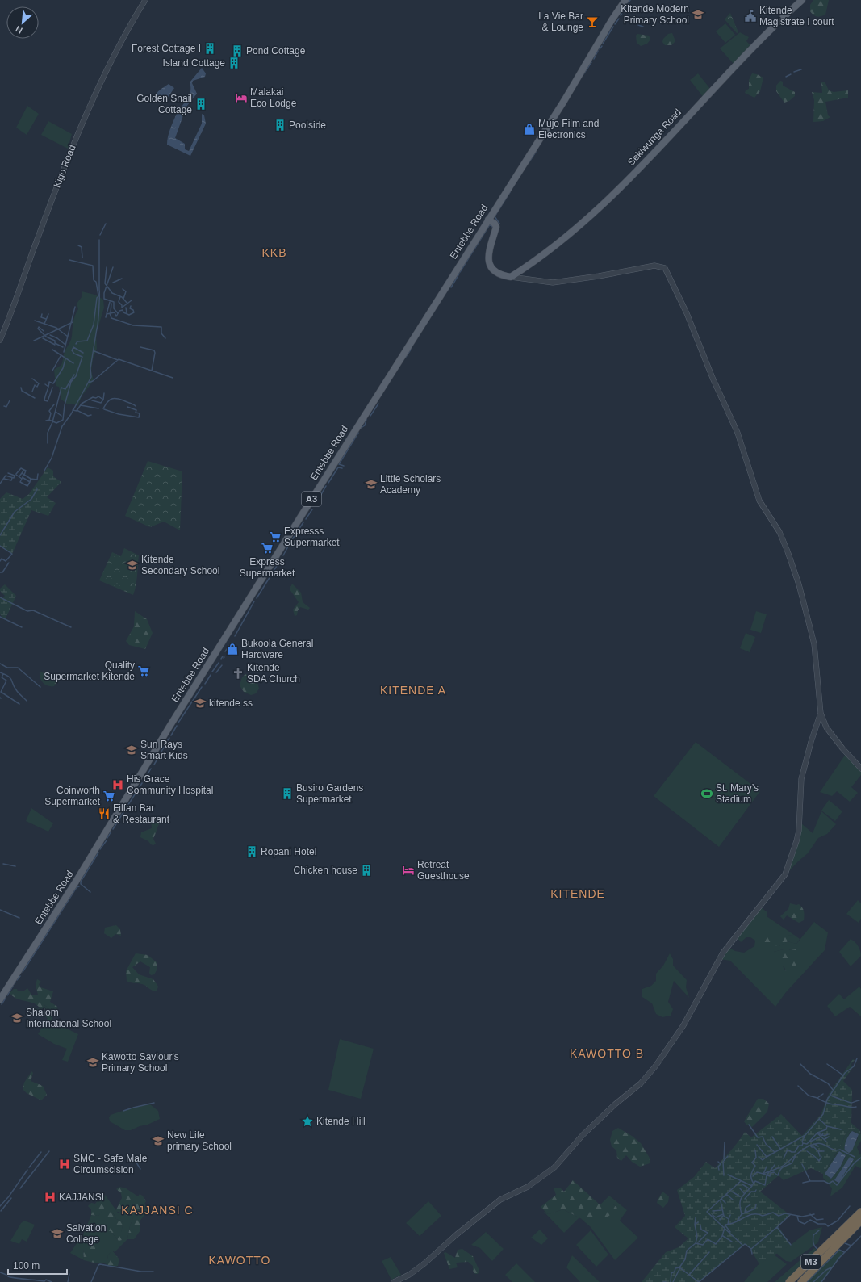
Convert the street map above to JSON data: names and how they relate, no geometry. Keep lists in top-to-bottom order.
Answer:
{
  "streets": {
    "highway": ["M3"],
    "main road": ["Sekiwunga Road", "Entebbe Road", "A3"],
    "street": ["Kigo Road"]
  },
  "districts": [
    "KKB",
    "KITENDE A",
    "KITENDE",
    "KAWOTTO B",
    "KAJJANSI C",
    "KAWOTTO"
  ],
  "places": {
    "school or university": [
      "Kitende Modern Primary School",
      "Little Scholars Academy",
      "Kitende Secondary School",
      "kitende ss",
      "Sun Rays Smart Kids",
      "Shalom International School",
      "Kawotto Saviour's Primary School",
      "New Life primary School",
      "Salvation College"
    ],
    "public building": ["Kitende Magistrate I court"],
    "bar": ["La Vie Bar & Lounge"],
    "building": [
      "Forest Cottage I",
      "Pond Cottage",
      "Island Cottage",
      "Golden Snail Cottage",
      "Poolside",
      "Busiro Gardens Supermarket",
      "Ropani Hotel",
      "Chicken house"
    ],
    "hotel": ["Malakai Eco Lodge", "Retreat Guesthouse"],
    "shop": ["Mujo Film and Electronics", "Bukoola General Hardware"],
    "supermarket": [
      "Expresss Supermarket",
      "Express Supermarket",
      "Quality Supermarket Kitende",
      "Coinworth Supermarket"
    ],
    "church": ["Kitende SDA Church"],
    "hospital": ["His Grace Community Hospital", "SMC - Safe Male Circumscision", "KAJJANSI"],
    "sports": ["St. Mary’s Stadium"],
    "restaurant": ["Filfan Bar & Restaurant"],
    "place": ["Kitende Hill"]
  },
  "scale_bar": "100 m",
  "north": "bottom left"
}
